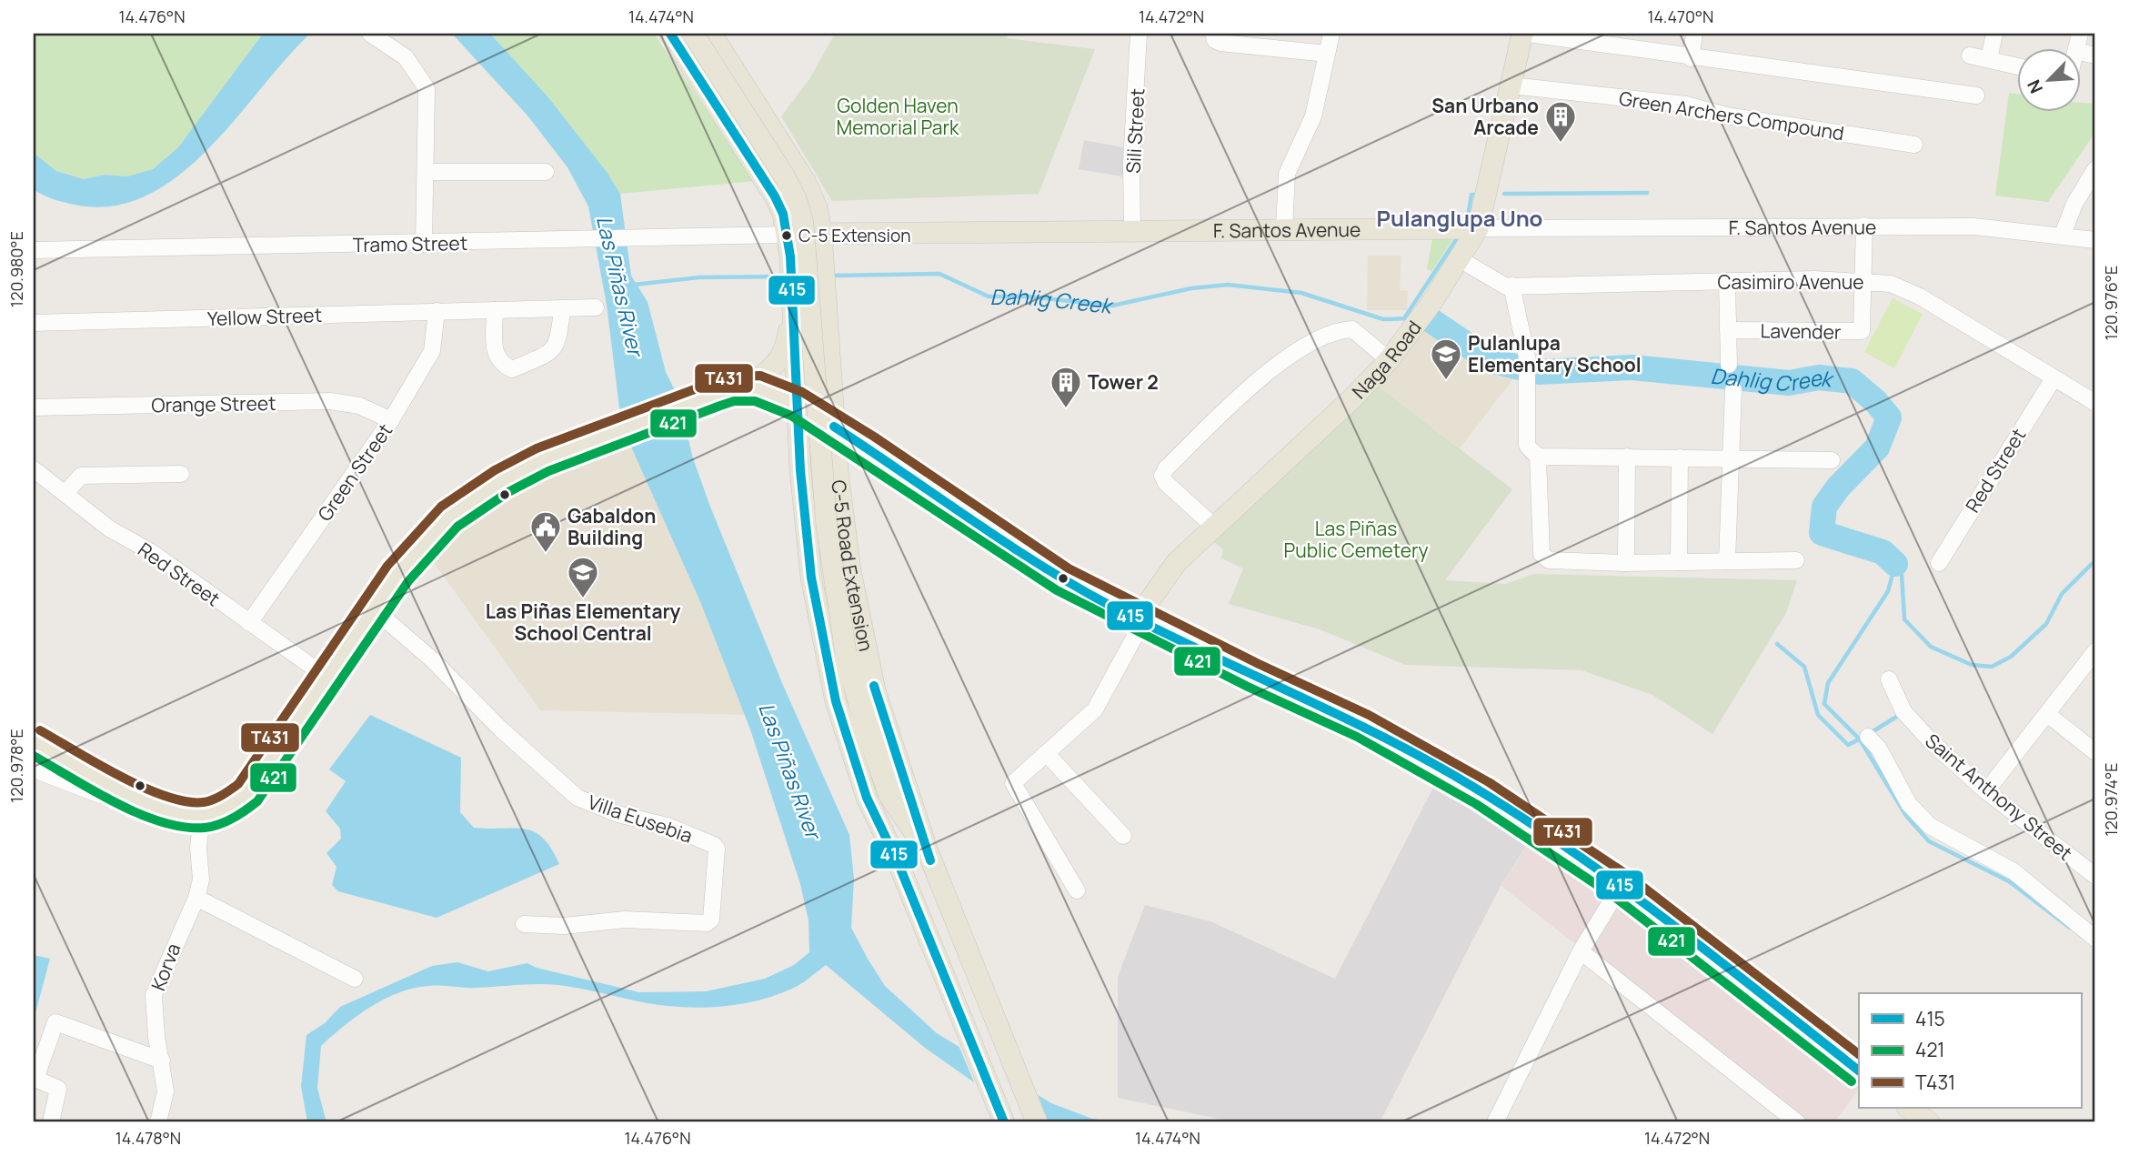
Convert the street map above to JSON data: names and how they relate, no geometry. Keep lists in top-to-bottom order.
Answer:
{
  "streets": {
    "main road": ["F. Santos Avenue", "Naga Road", "C-5 Road Extension"],
    "street": [
      "Green Archers Compound",
      "Sili Street",
      "Tramo Street",
      "Casimiro Avenue",
      "Yellow Street",
      "Lavender",
      "Orange Street",
      "Red Street",
      "Green Street",
      "Saint Anthony Street",
      "Villa Eusebia",
      "Korva"
    ]
  },
  "crossings": [
    ["Green Archers Compound", "Naga Road"],
    ["Sili Street", "F. Santos Avenue"],
    ["F. Santos Avenue", "Tramo Street"],
    ["F. Santos Avenue", "Naga Road"],
    ["F. Santos Avenue", "C-5 Road Extension"],
    ["Tramo Street", "C-5 Road Extension"],
    ["Casimiro Avenue", "Lavender"],
    ["Casimiro Avenue", "Naga Road"],
    ["Casimiro Avenue", "Red Street"],
    ["Yellow Street", "Green Street"],
    ["Orange Street", "Green Street"],
    ["Red Street", "Green Street"]
  ],
  "districts": ["Pulanglupa Uno"],
  "water": ["Las Piñas River", "Dahlig Creek"],
  "parks": ["Golden Haven Memorial Park", "Las Piñas Public Cemetery"],
  "places": {
    "building": ["San Urbano Arcade", "Tower 2"],
    "other": ["C-5 Extension"],
    "school or university": ["Pulanlupa Elementary School", "Las Piñas Elementary School Central"],
    "public building": ["Gabaldon Building"]
  },
  "lines": ["transit line 415", "transit line T431", "transit line 421"],
  "legend": ["415", "421", "T431"],
  "north": "bottom left",
  "coordinates": [
    "14.476°N",
    "14.474°N",
    "14.472°N",
    "14.470°N",
    "120.980°E",
    "120.976°E",
    "120.978°E",
    "120.974°E",
    "14.478°N"
  ]
}
